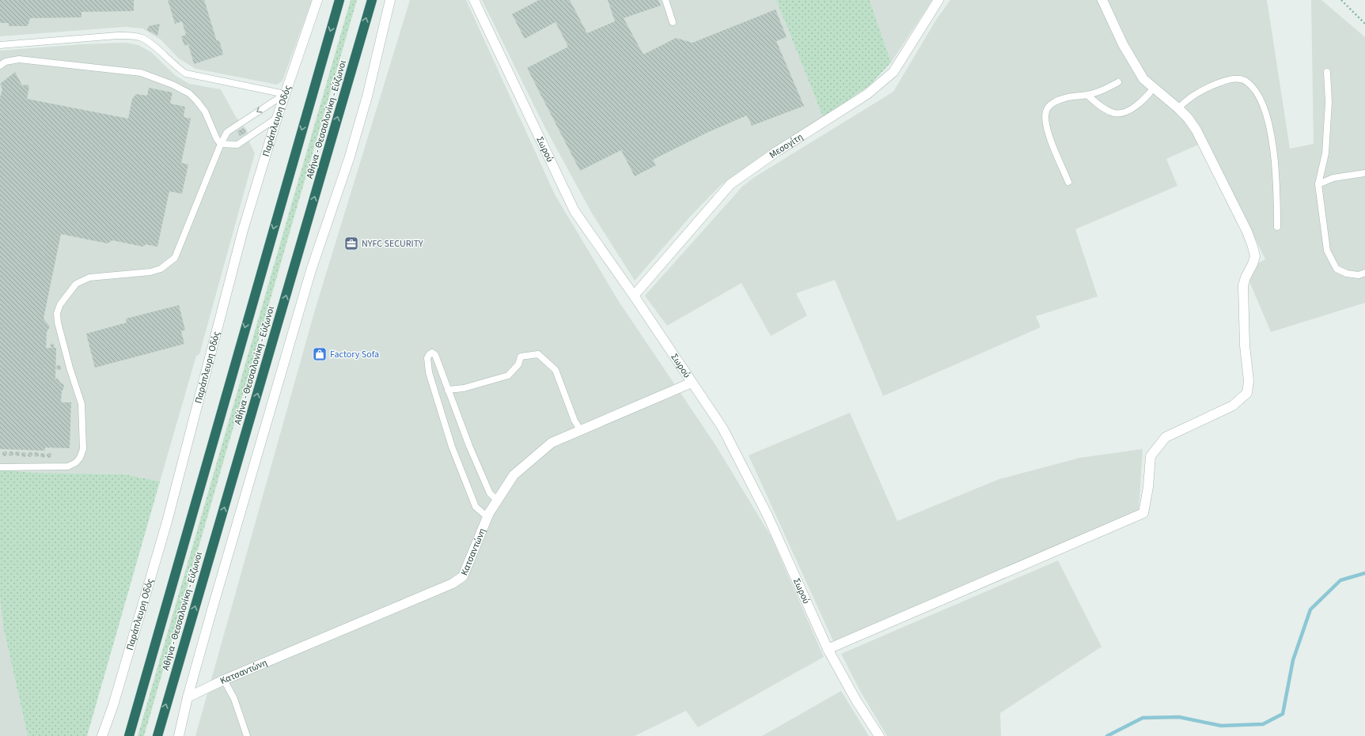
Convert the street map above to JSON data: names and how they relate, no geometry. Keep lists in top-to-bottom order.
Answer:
{
  "streets": {
    "highway": ["Αθήνα - Θεσσαλονίκη - Εύζωνοι"],
    "street": [
      "Παράπλευρη Οδός",
      "Μεσογίτη",
      "Σωρού",
      "Κατσαντώνη"
    ]
  },
  "crossings": [
    ["Μεσογίτη", "Σωρού"],
    ["Σωρού", "Κατσαντώνη"]
  ],
  "places": {
    "office": ["NYFC SECURITY"],
    "shop": ["Factory Sofa"]
  }
}
